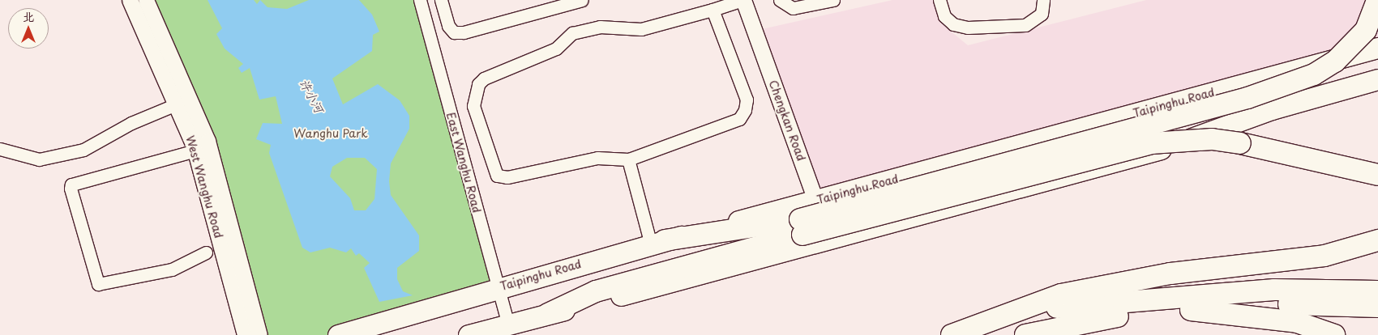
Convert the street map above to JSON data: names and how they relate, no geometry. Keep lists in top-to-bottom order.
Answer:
{
  "streets": {
    "main road": ["Taipinghu Road"],
    "street": ["Chengkan Road", "East Wanghu Road", "West Wanghu Road"]
  },
  "crossings": [
    ["Taipinghu Road", "Chengkan Road"],
    ["Taipinghu Road", "East Wanghu Road"]
  ],
  "water": ["许小河"],
  "parks": ["Wanghu Park"],
  "north": "top"
}
